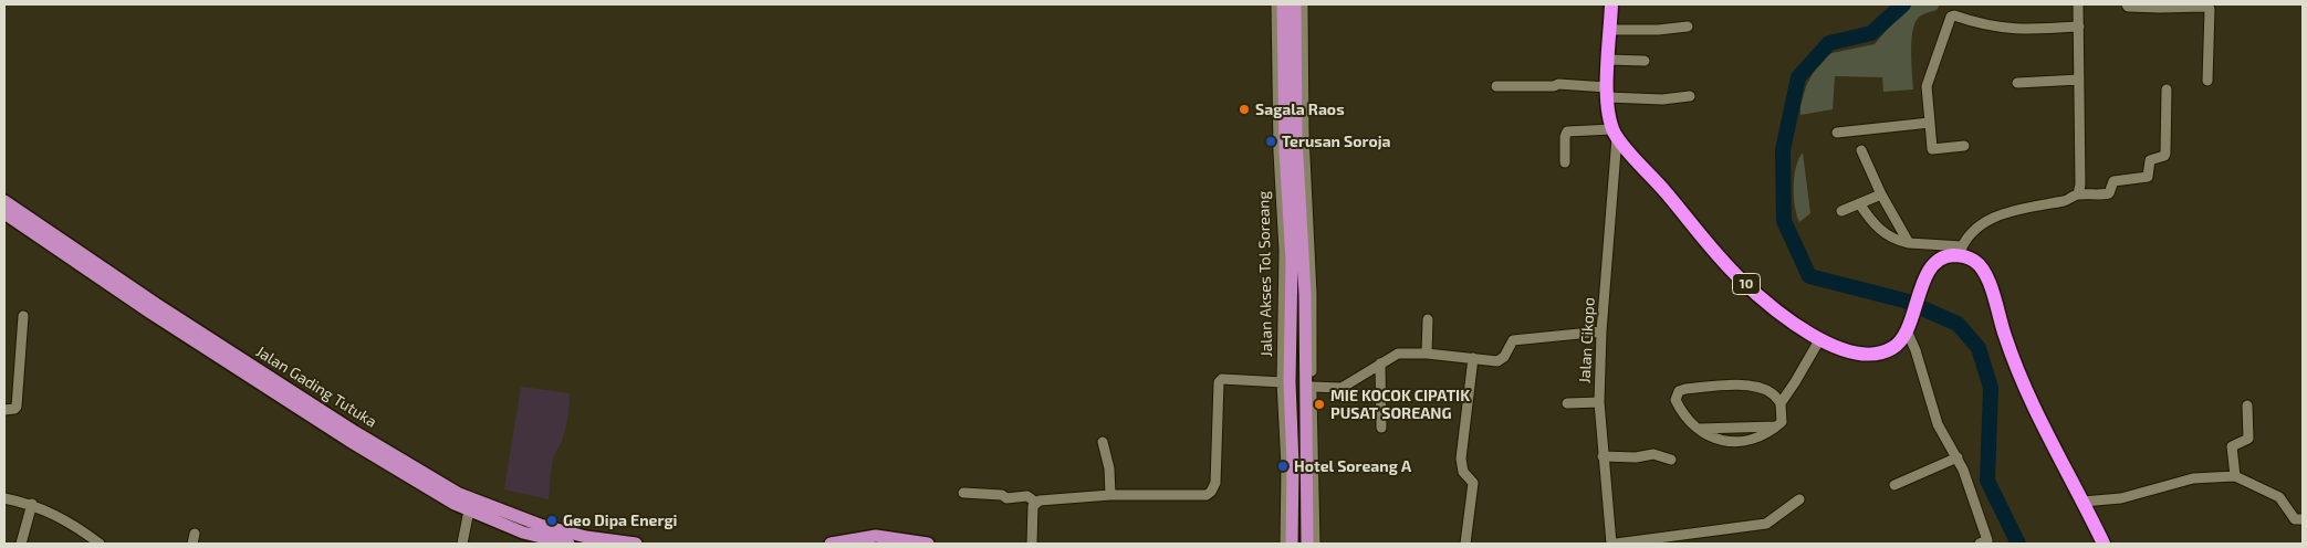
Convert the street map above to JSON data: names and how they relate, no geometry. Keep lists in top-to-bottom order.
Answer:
{
  "streets": {
    "highway": ["10"],
    "main road": ["Jalan Akses Tol Soreang", "Jalan Gading Tutuka"],
    "street": ["Jalan Cikopo"]
  },
  "crossings": [
    ["10", "Jalan Cikopo"]
  ],
  "places": [
    "Sagala Raos",
    "Terusan Soroja",
    "MIE KOCOK CIPATIK PUSAT SOREANG",
    "Hotel Soreang A",
    "Geo Dipa Energi"
  ]
}
